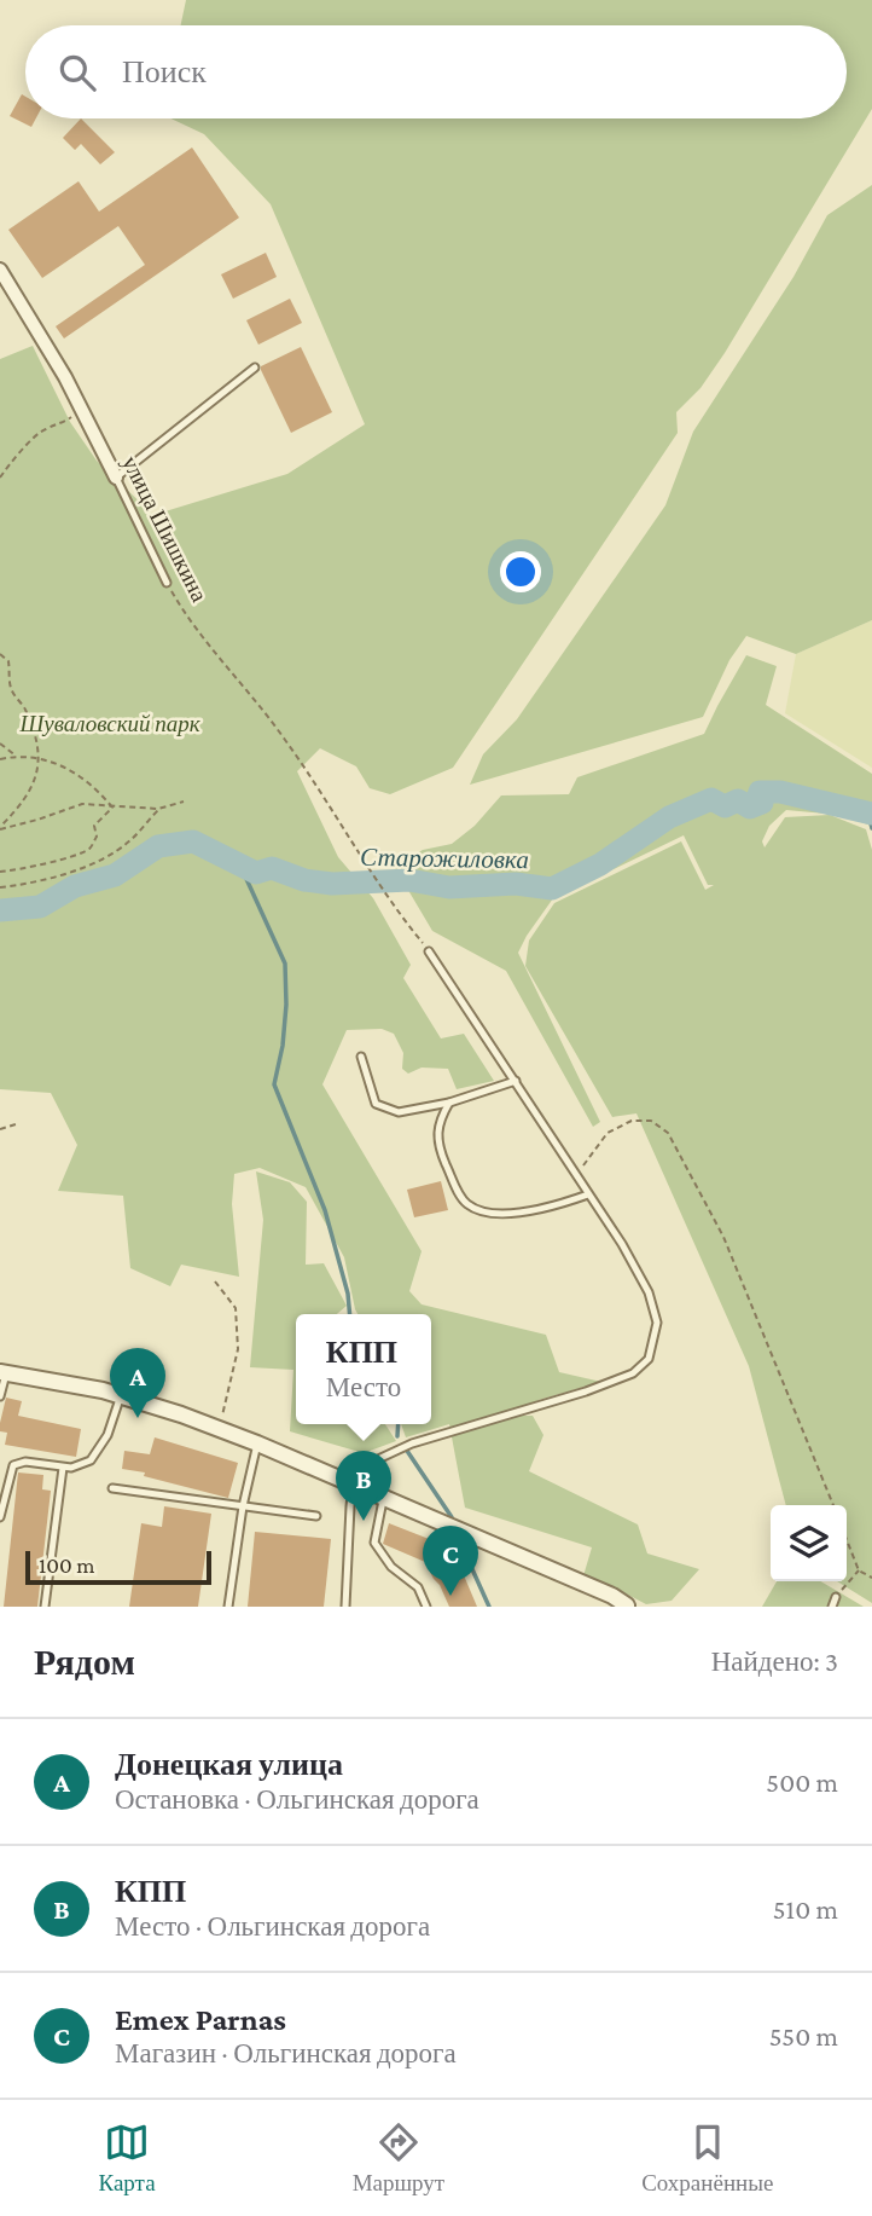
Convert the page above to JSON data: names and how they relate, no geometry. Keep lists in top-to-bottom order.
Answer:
{
  "streets": {
    "street": ["улица Шишкина"]
  },
  "water": ["Старожиловка"],
  "parks": ["Шуваловский парк"],
  "scale_bar": "100 m",
  "page": {
    "search": "Поиск",
    "popup": ["КПП", "Место"],
    "pins": ["A", "B", "C"],
    "scale": "100 m",
    "heading": ["Рядом", "Найдено: 3"],
    "list": [
      {
        "mark": "A",
        "name": "Донецкая улица",
        "note": "Остановка · Ольгинская дорога",
        "value": "500 m"
      },
      {
        "mark": "B",
        "name": "КПП",
        "note": "Место · Ольгинская дорога",
        "value": "510 m"
      },
      {
        "mark": "C",
        "name": "Emex Parnas",
        "note": "Магазин · Ольгинская дорога",
        "value": "550 m"
      }
    ],
    "nav": ["Карта", "Маршрут", "Сохранённые"]
  }
}
